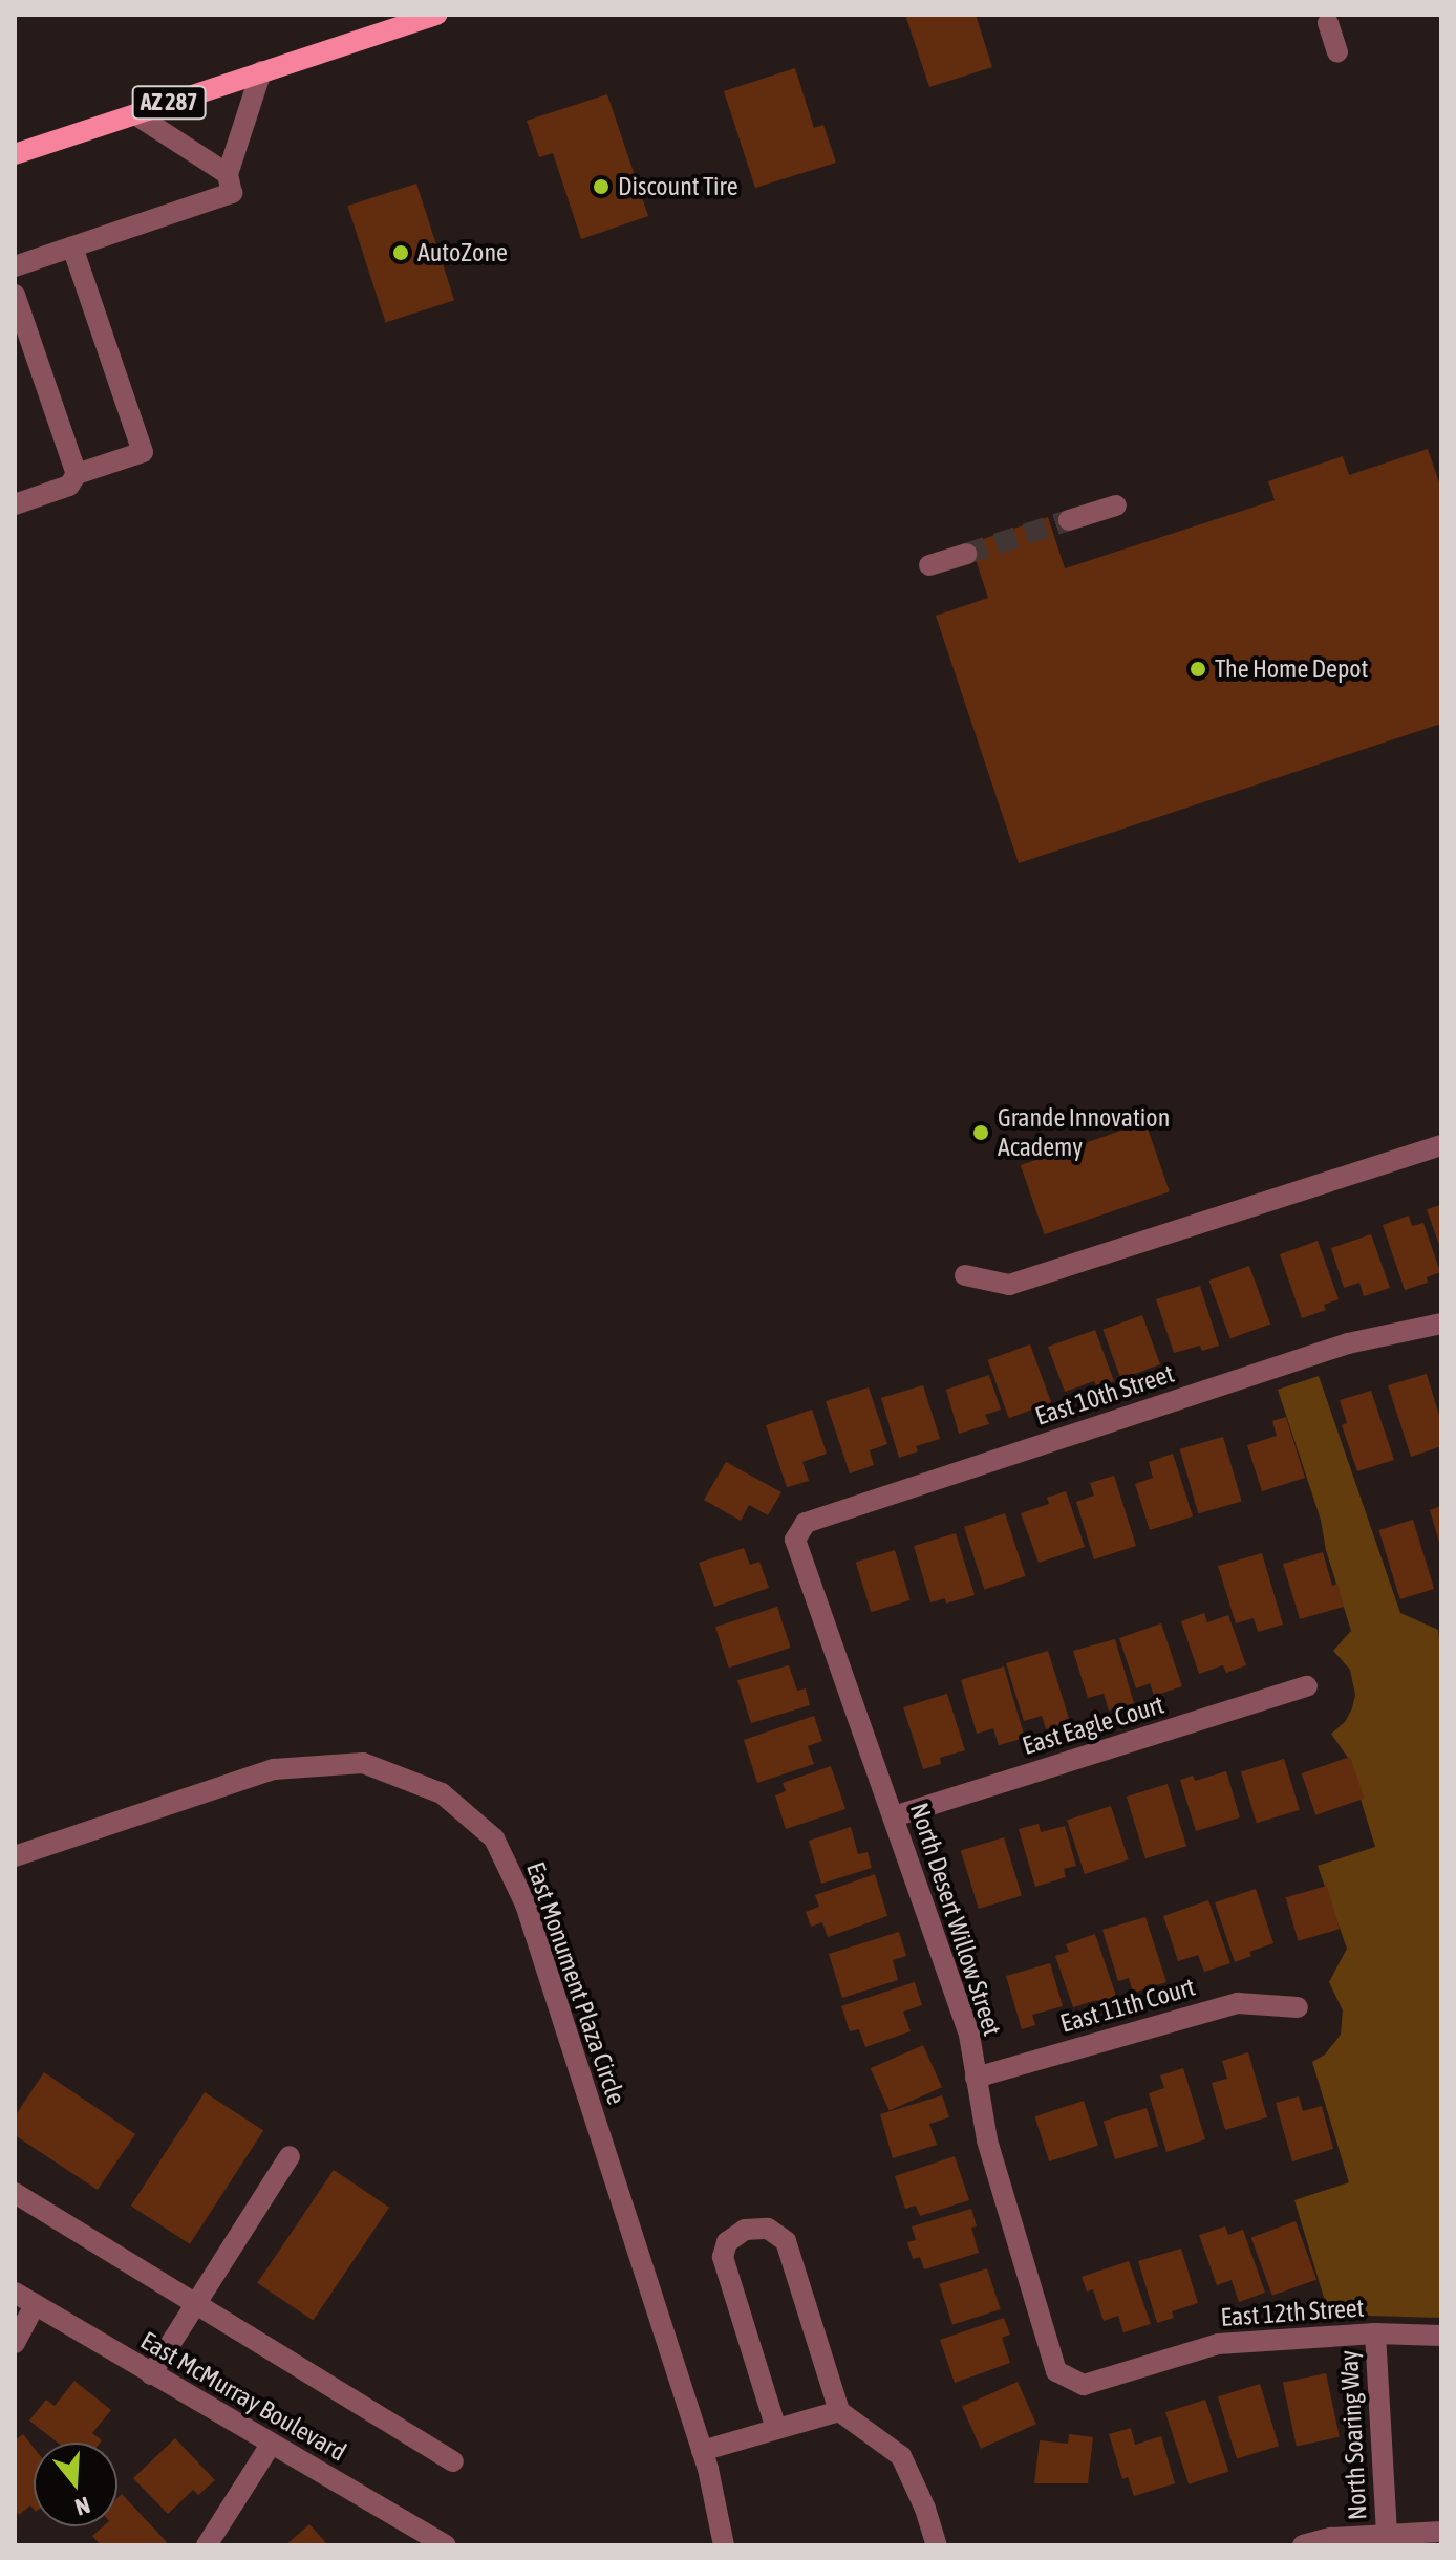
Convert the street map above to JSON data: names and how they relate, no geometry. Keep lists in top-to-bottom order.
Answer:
{
  "streets": {
    "main road": ["AZ 287"],
    "street": [
      "East 10th Street",
      "East Eagle Court",
      "North Desert Willow Street",
      "East Monument Plaza Circle",
      "East 11th Court",
      "East 12th Street",
      "East McMurray Boulevard",
      "North Soaring Way"
    ]
  },
  "crossings": [
    ["East 10th Street", "North Desert Willow Street"],
    ["East Eagle Court", "North Desert Willow Street"],
    ["North Desert Willow Street", "East 11th Court"],
    ["North Desert Willow Street", "East 12th Street"],
    ["East 12th Street", "North Soaring Way"]
  ],
  "places": [
    "Discount Tire",
    "AutoZone",
    "The Home Depot",
    "Grande Innovation Academy"
  ],
  "north": "bottom"
}
